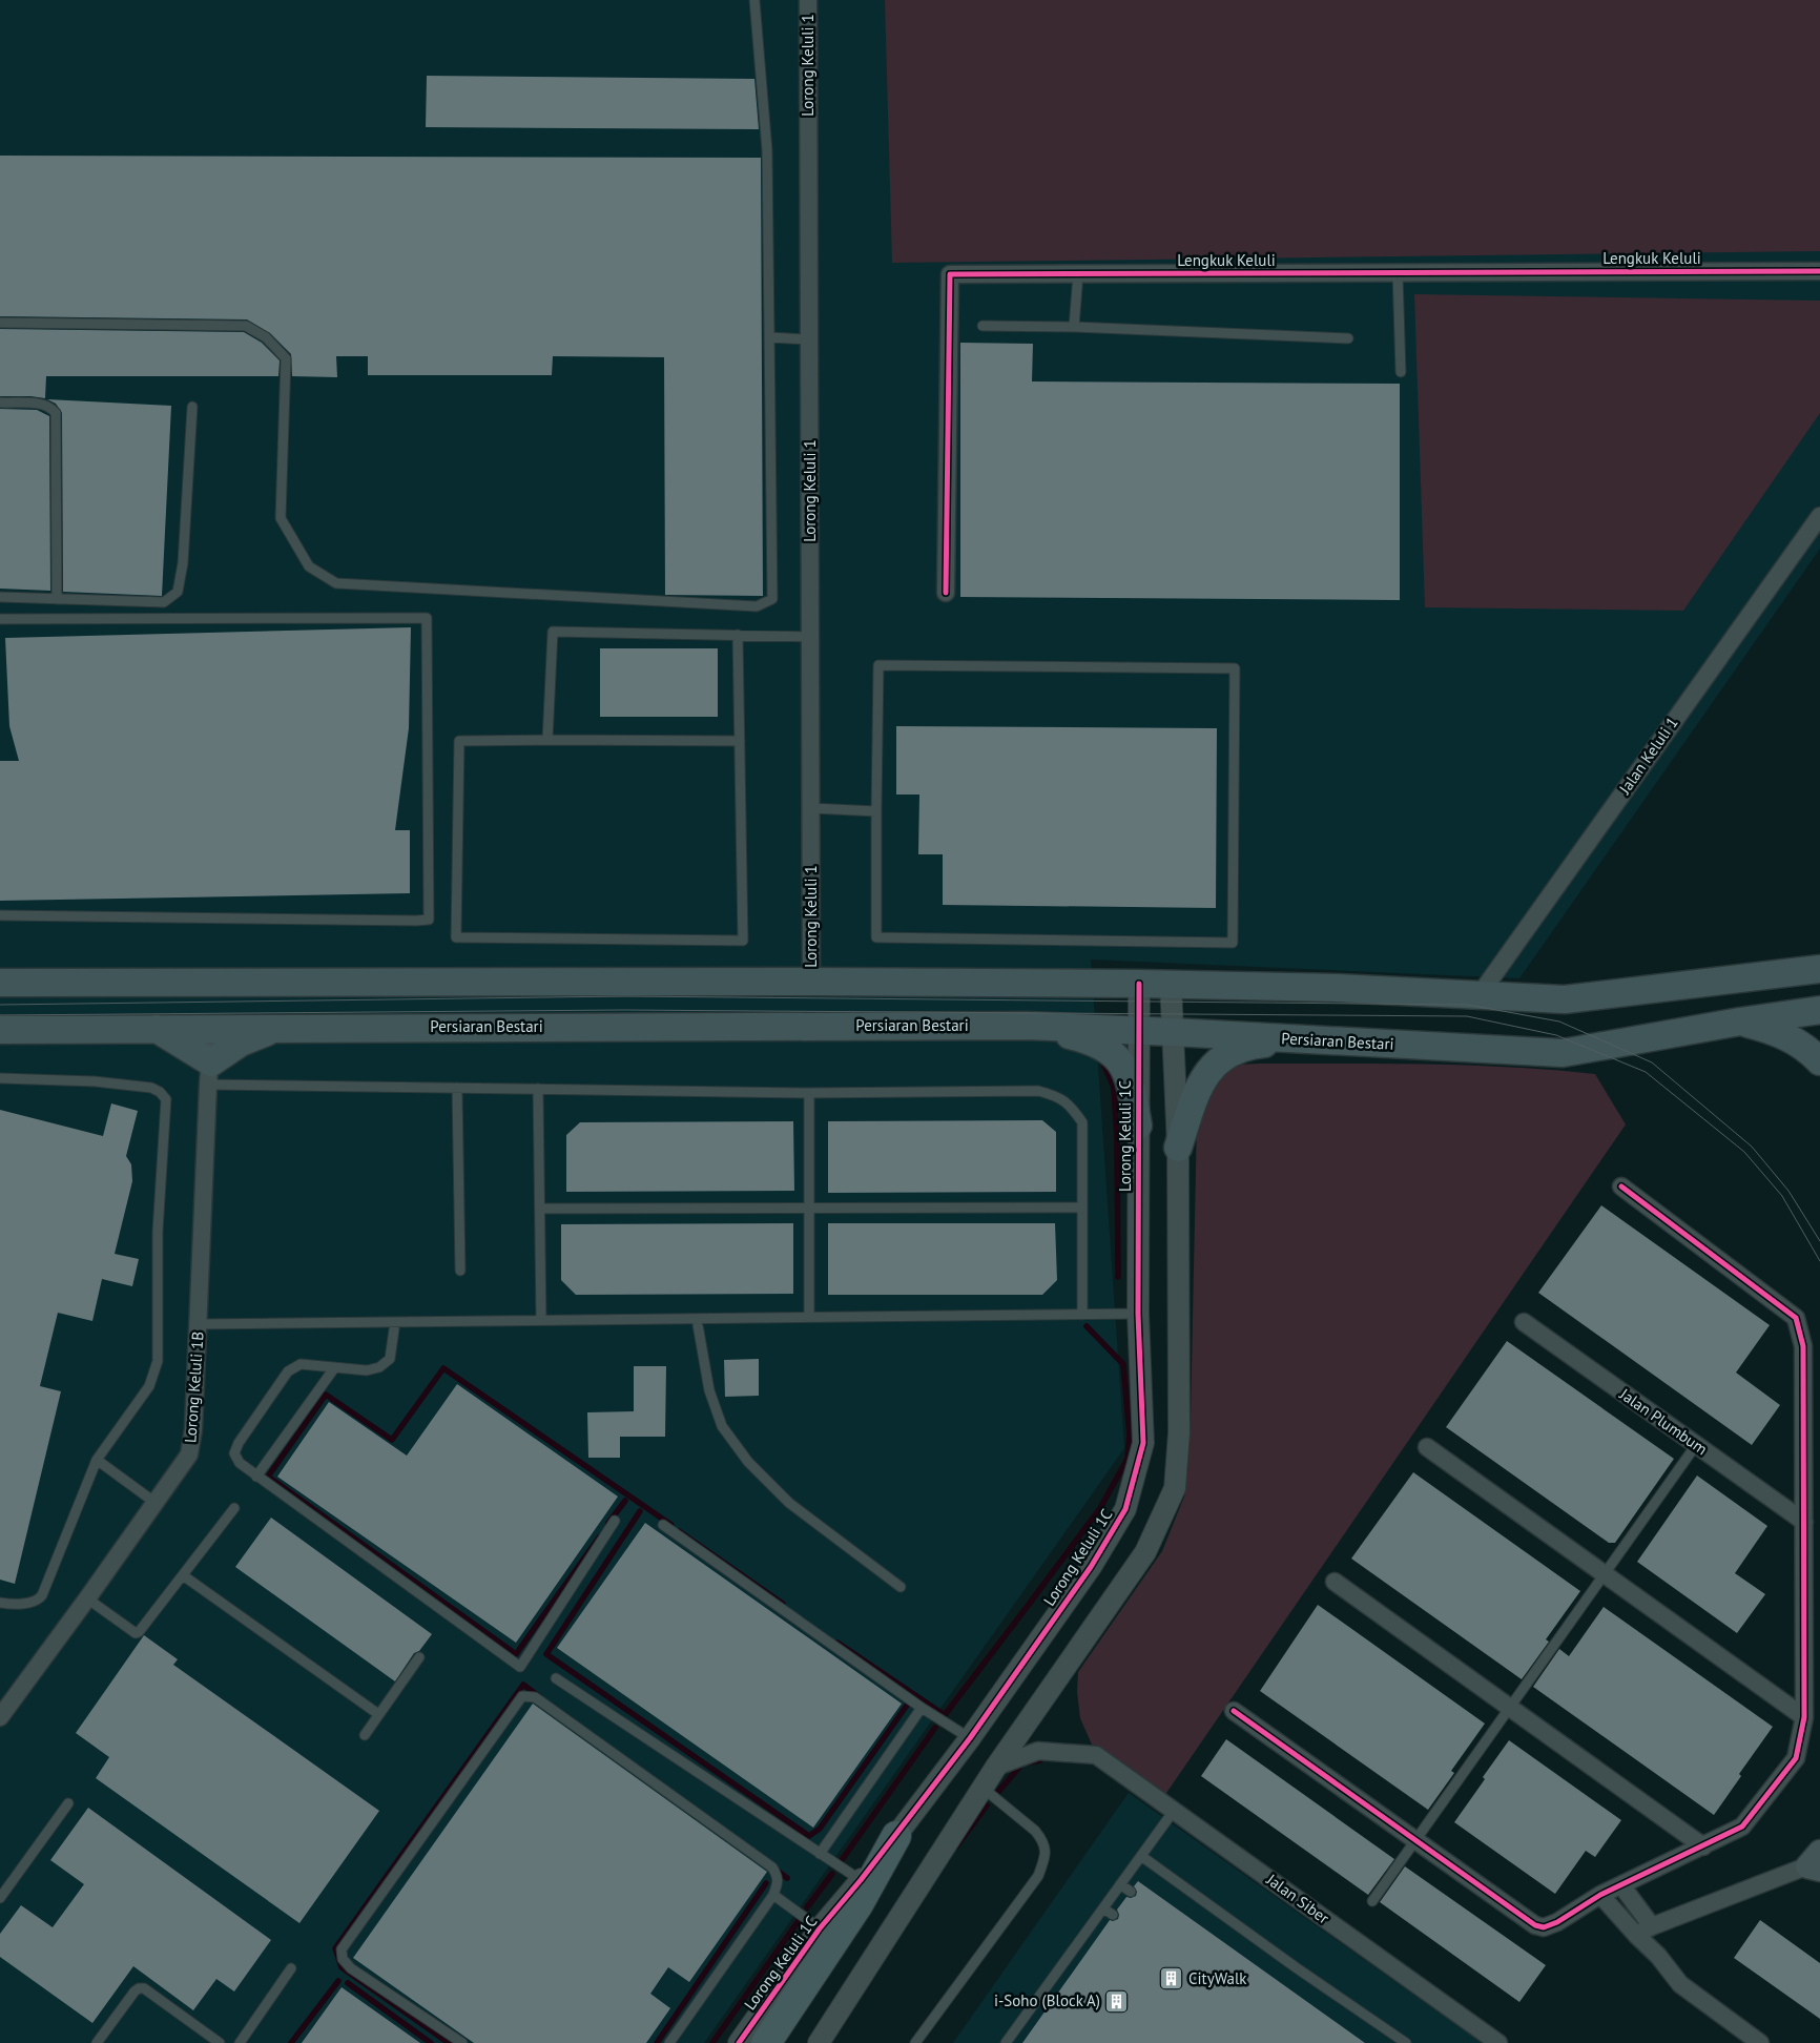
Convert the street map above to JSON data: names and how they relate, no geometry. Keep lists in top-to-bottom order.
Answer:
{
  "streets": {
    "main road": ["Persiaran Bestari"],
    "street": [
      "Lorong Keluli 1",
      "Lengkuk Keluli",
      "Jalan Keluli 1",
      "Lorong Keluli 1C",
      "Lorong Keluli 1B",
      "Jalan Plumbum",
      "Jalan Siber"
    ]
  },
  "crossings": [
    ["Persiaran Bestari", "Lorong Keluli 1C"],
    ["Persiaran Bestari", "Lorong Keluli 1B"]
  ],
  "places": {
    "building": ["CityWalk", "i-Soho (Block A)"]
  }
}
